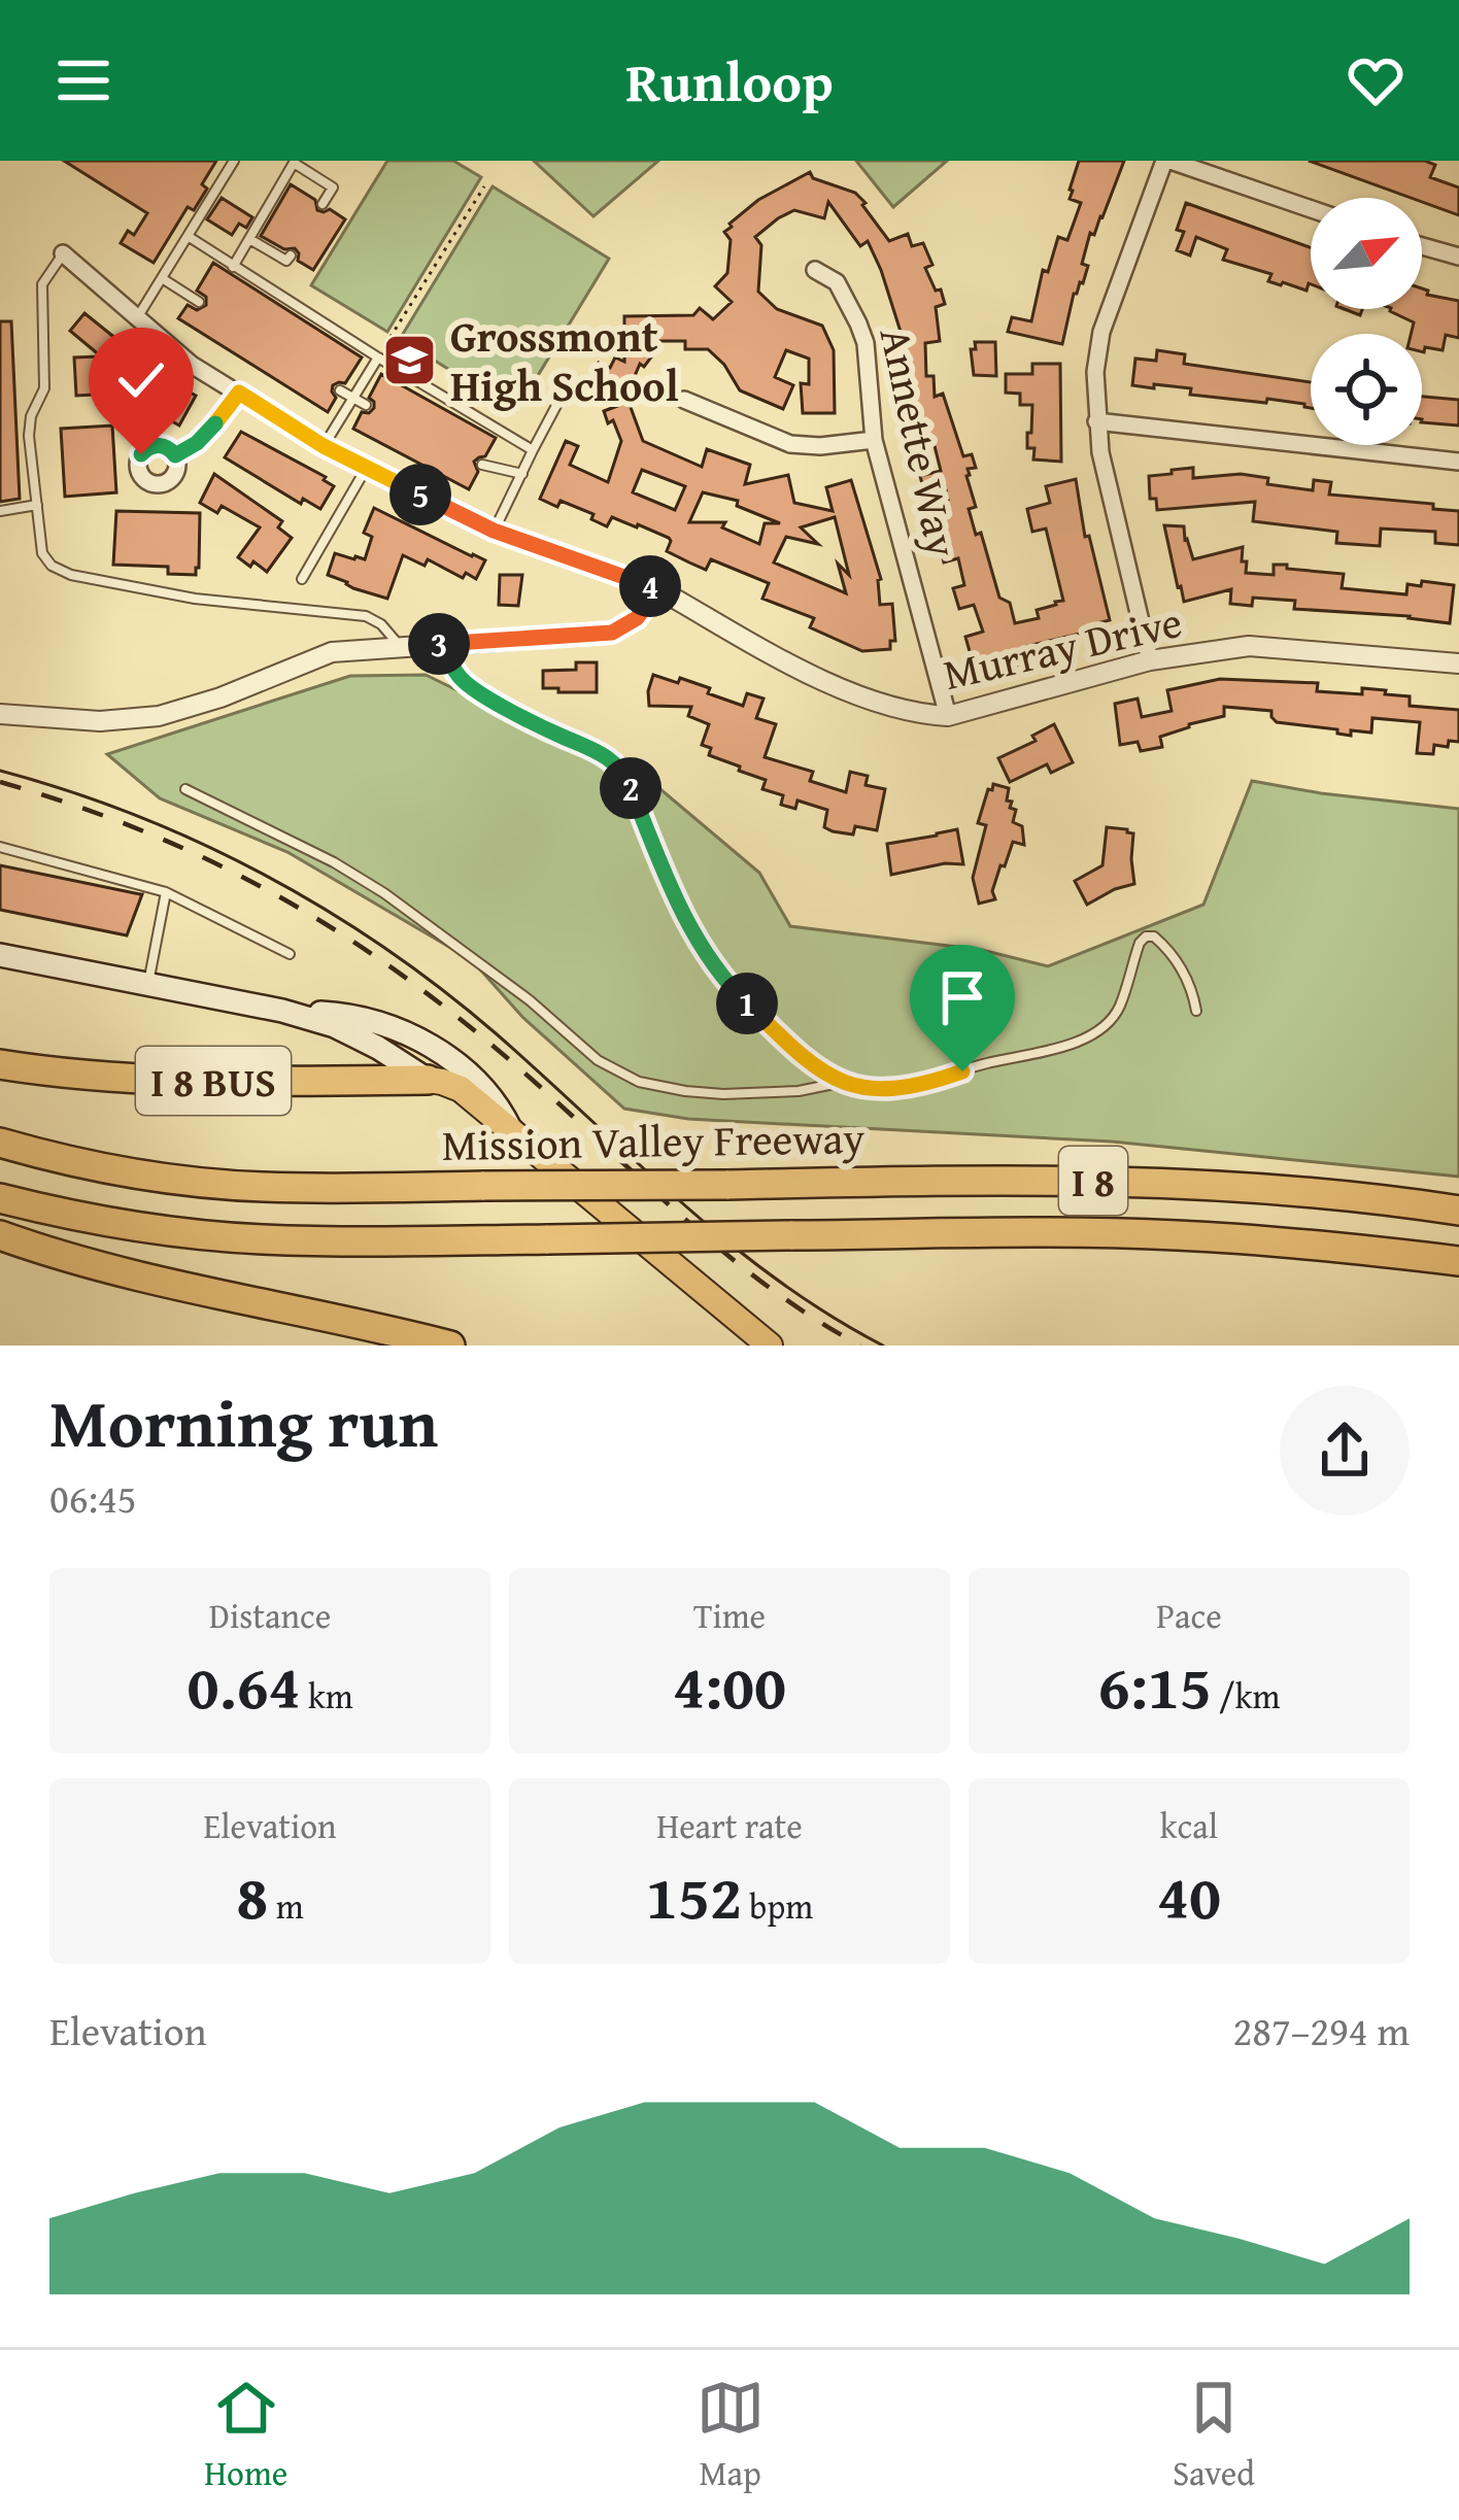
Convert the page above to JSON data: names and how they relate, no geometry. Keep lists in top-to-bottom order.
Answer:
{
  "streets": {
    "highway": ["I 8 BUS", "Mission Valley Freeway", "I 8"],
    "street": ["Annette Way", "Murray Drive"]
  },
  "crossings": [
    ["Annette Way", "Murray Drive"]
  ],
  "places": {
    "school or university": ["Grossmont High School"]
  },
  "north": "top right",
  "page": {
    "header": "Runloop",
    "pins": [
      "5",
      "4",
      "3",
      "2",
      "1"
    ],
    "heading": ["Morning run", "06:45"],
    "stats": [
      ["Distance", "0.64 km"],
      ["Time", "4:00"],
      ["Pace", "6:15 /km"],
      ["Elevation", "8 m"],
      ["Heart rate", "152 bpm"],
      ["kcal", "40"]
    ],
    "chart": ["Elevation", "287–294 m"],
    "tabs": ["Home", "Map", "Saved"]
  }
}
